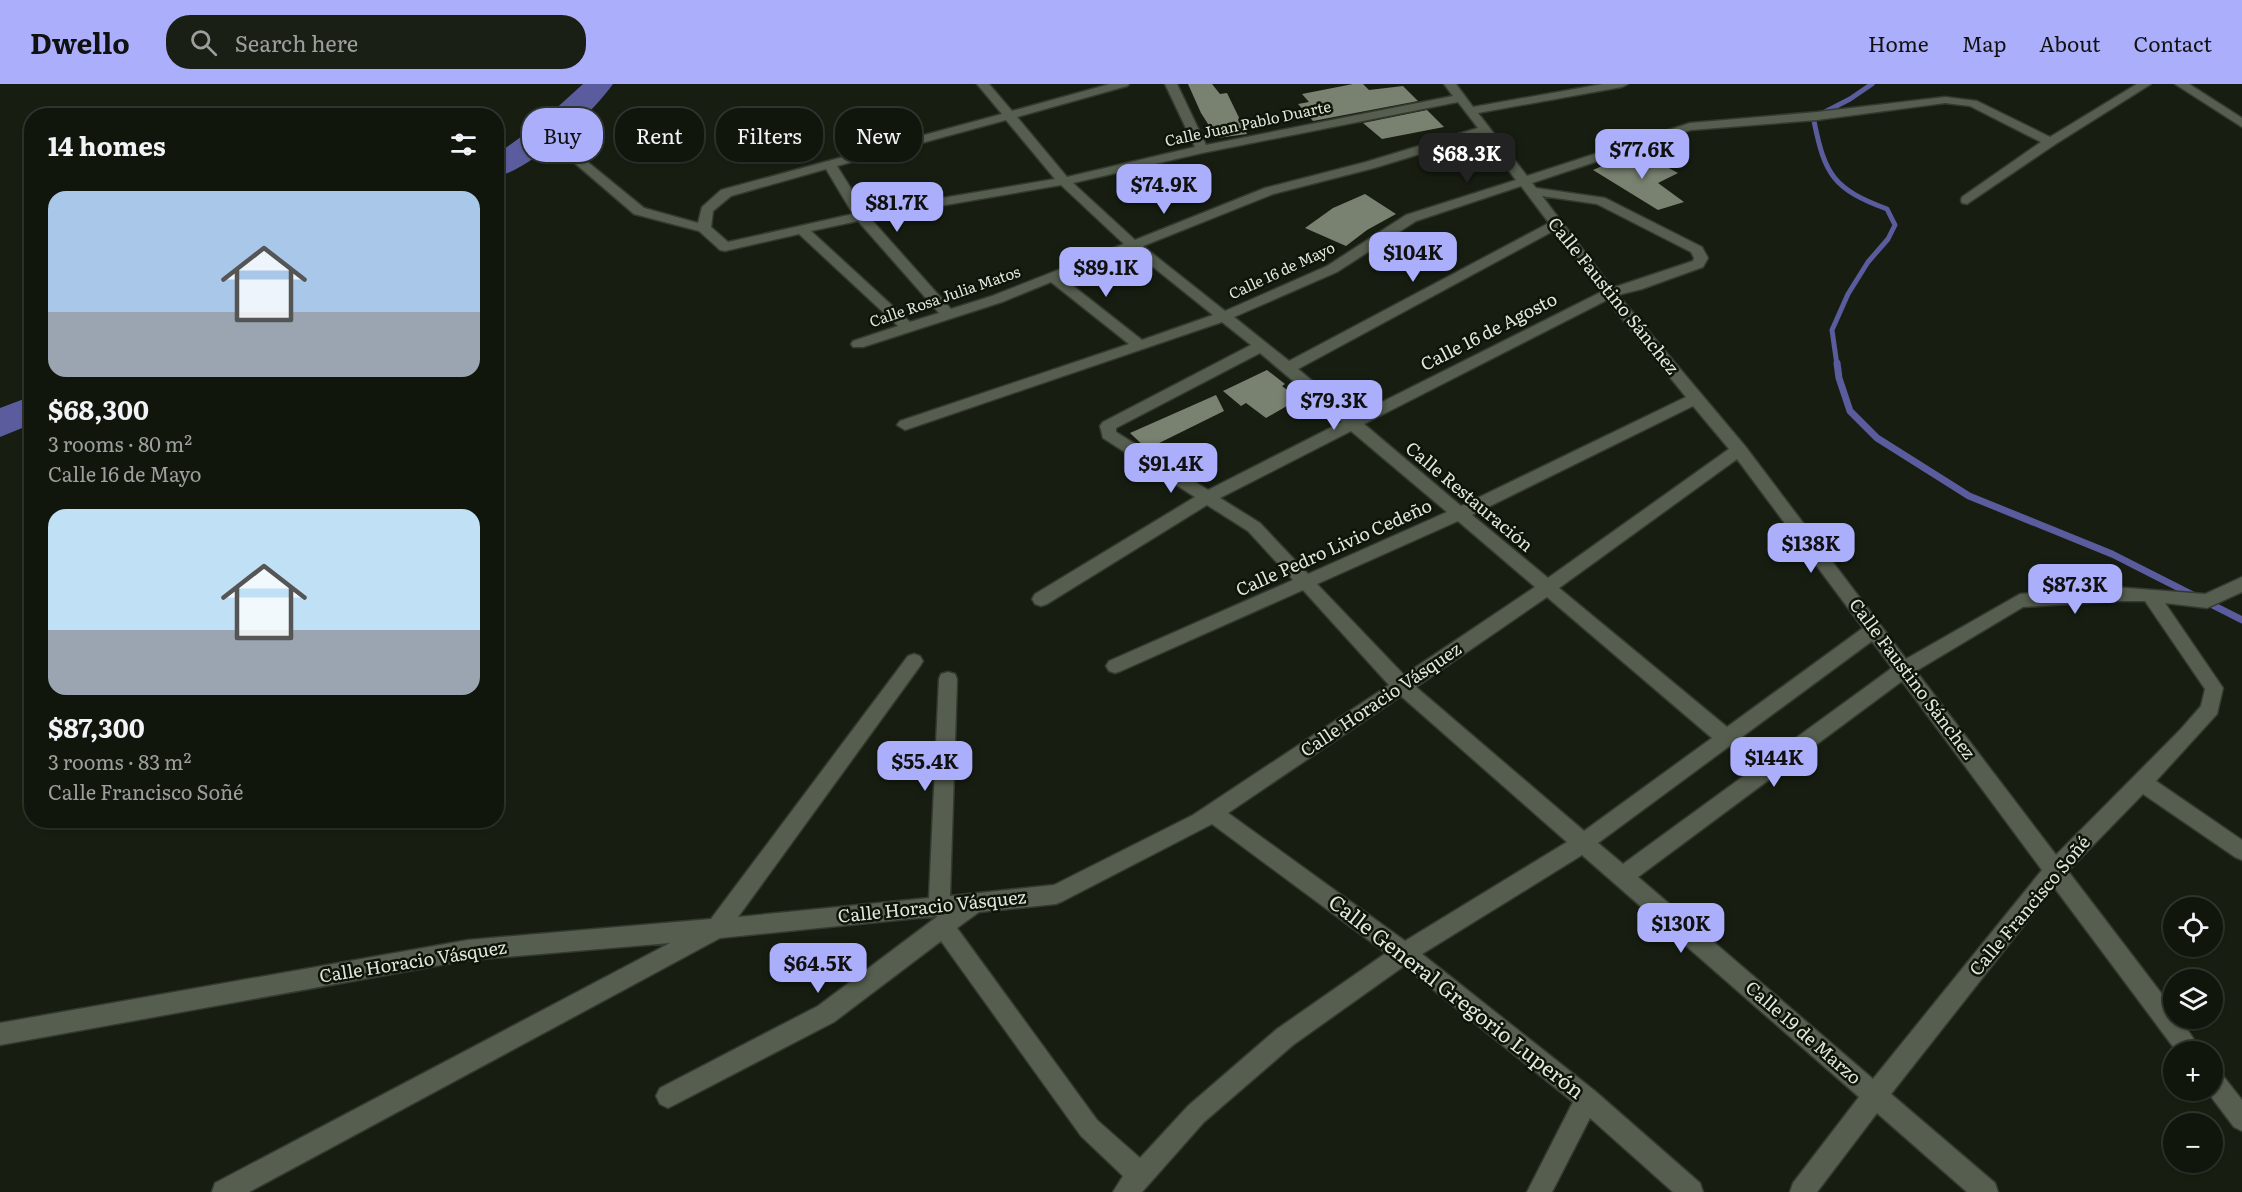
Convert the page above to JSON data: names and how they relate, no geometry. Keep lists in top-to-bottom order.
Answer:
{
  "streets": {
    "street": [
      "Calle Juan Pablo Duarte",
      "Calle 16 de Mayo",
      "Calle Faustino Sánchez",
      "Calle Rosa Julia Matos",
      "Calle 16 de Agosto",
      "Calle Restauración",
      "Calle Pedro Livio Cedeño",
      "Calle Horacio Vásquez",
      "Calle Francisco Soñé",
      "Calle General Gregorio Luperón",
      "Calle 19 de Marzo"
    ]
  },
  "crossings": [
    ["Calle Juan Pablo Duarte", "Calle Faustino Sánchez"],
    ["Calle Juan Pablo Duarte", "Calle Restauración"],
    ["Calle 16 de Mayo", "Calle Faustino Sánchez"],
    ["Calle 16 de Mayo", "Calle 16 de Agosto"],
    ["Calle 16 de Mayo", "Calle Restauración"],
    ["Calle Faustino Sánchez", "Calle Rosa Julia Matos"],
    ["Calle Faustino Sánchez", "Calle 16 de Agosto"],
    ["Calle Faustino Sánchez", "Calle Pedro Livio Cedeño"],
    ["Calle Faustino Sánchez", "Calle Horacio Vásquez"],
    ["Calle Faustino Sánchez", "Calle Francisco Soñé"],
    ["Calle Rosa Julia Matos", "Calle Restauración"],
    ["Calle 16 de Agosto", "Calle Restauración"],
    ["Calle 16 de Agosto", "Calle 19 de Marzo"],
    ["Calle Restauración", "Calle Pedro Livio Cedeño"],
    ["Calle Restauración", "Calle Horacio Vásquez"],
    ["Calle Restauración", "Calle 19 de Marzo"],
    ["Calle Pedro Livio Cedeño", "Calle 19 de Marzo"],
    ["Calle Horacio Vásquez", "Calle General Gregorio Luperón"],
    ["Calle Horacio Vásquez", "Calle 19 de Marzo"],
    ["Calle Francisco Soñé", "Calle 19 de Marzo"]
  ],
  "page": {
    "header": "Dwello",
    "search": "Search here",
    "nav": [
      "Home",
      "Map",
      "About",
      "Contact"
    ],
    "chip": [
      "Buy",
      "Rent",
      "Filters",
      "New"
    ],
    "heading": "14 homes",
    "price": [
      "$77.6K",
      "$68.3K",
      "$74.9K",
      "$81.7K",
      "$104K",
      "$89.1K",
      "$79.3K",
      "$91.4K",
      "$138K",
      "$87.3K",
      "$144K",
      "$55.4K",
      "$130K",
      "$64.5K"
    ],
    "list": [
      {
        "name": "$68,300",
        "note": "3 rooms · 80 m² · Calle 16 de Mayo"
      },
      {
        "name": "$87,300",
        "note": "3 rooms · 83 m² · Calle Francisco Soñé"
      }
    ],
    "map_buttons": ["+", "−"]
  }
}
